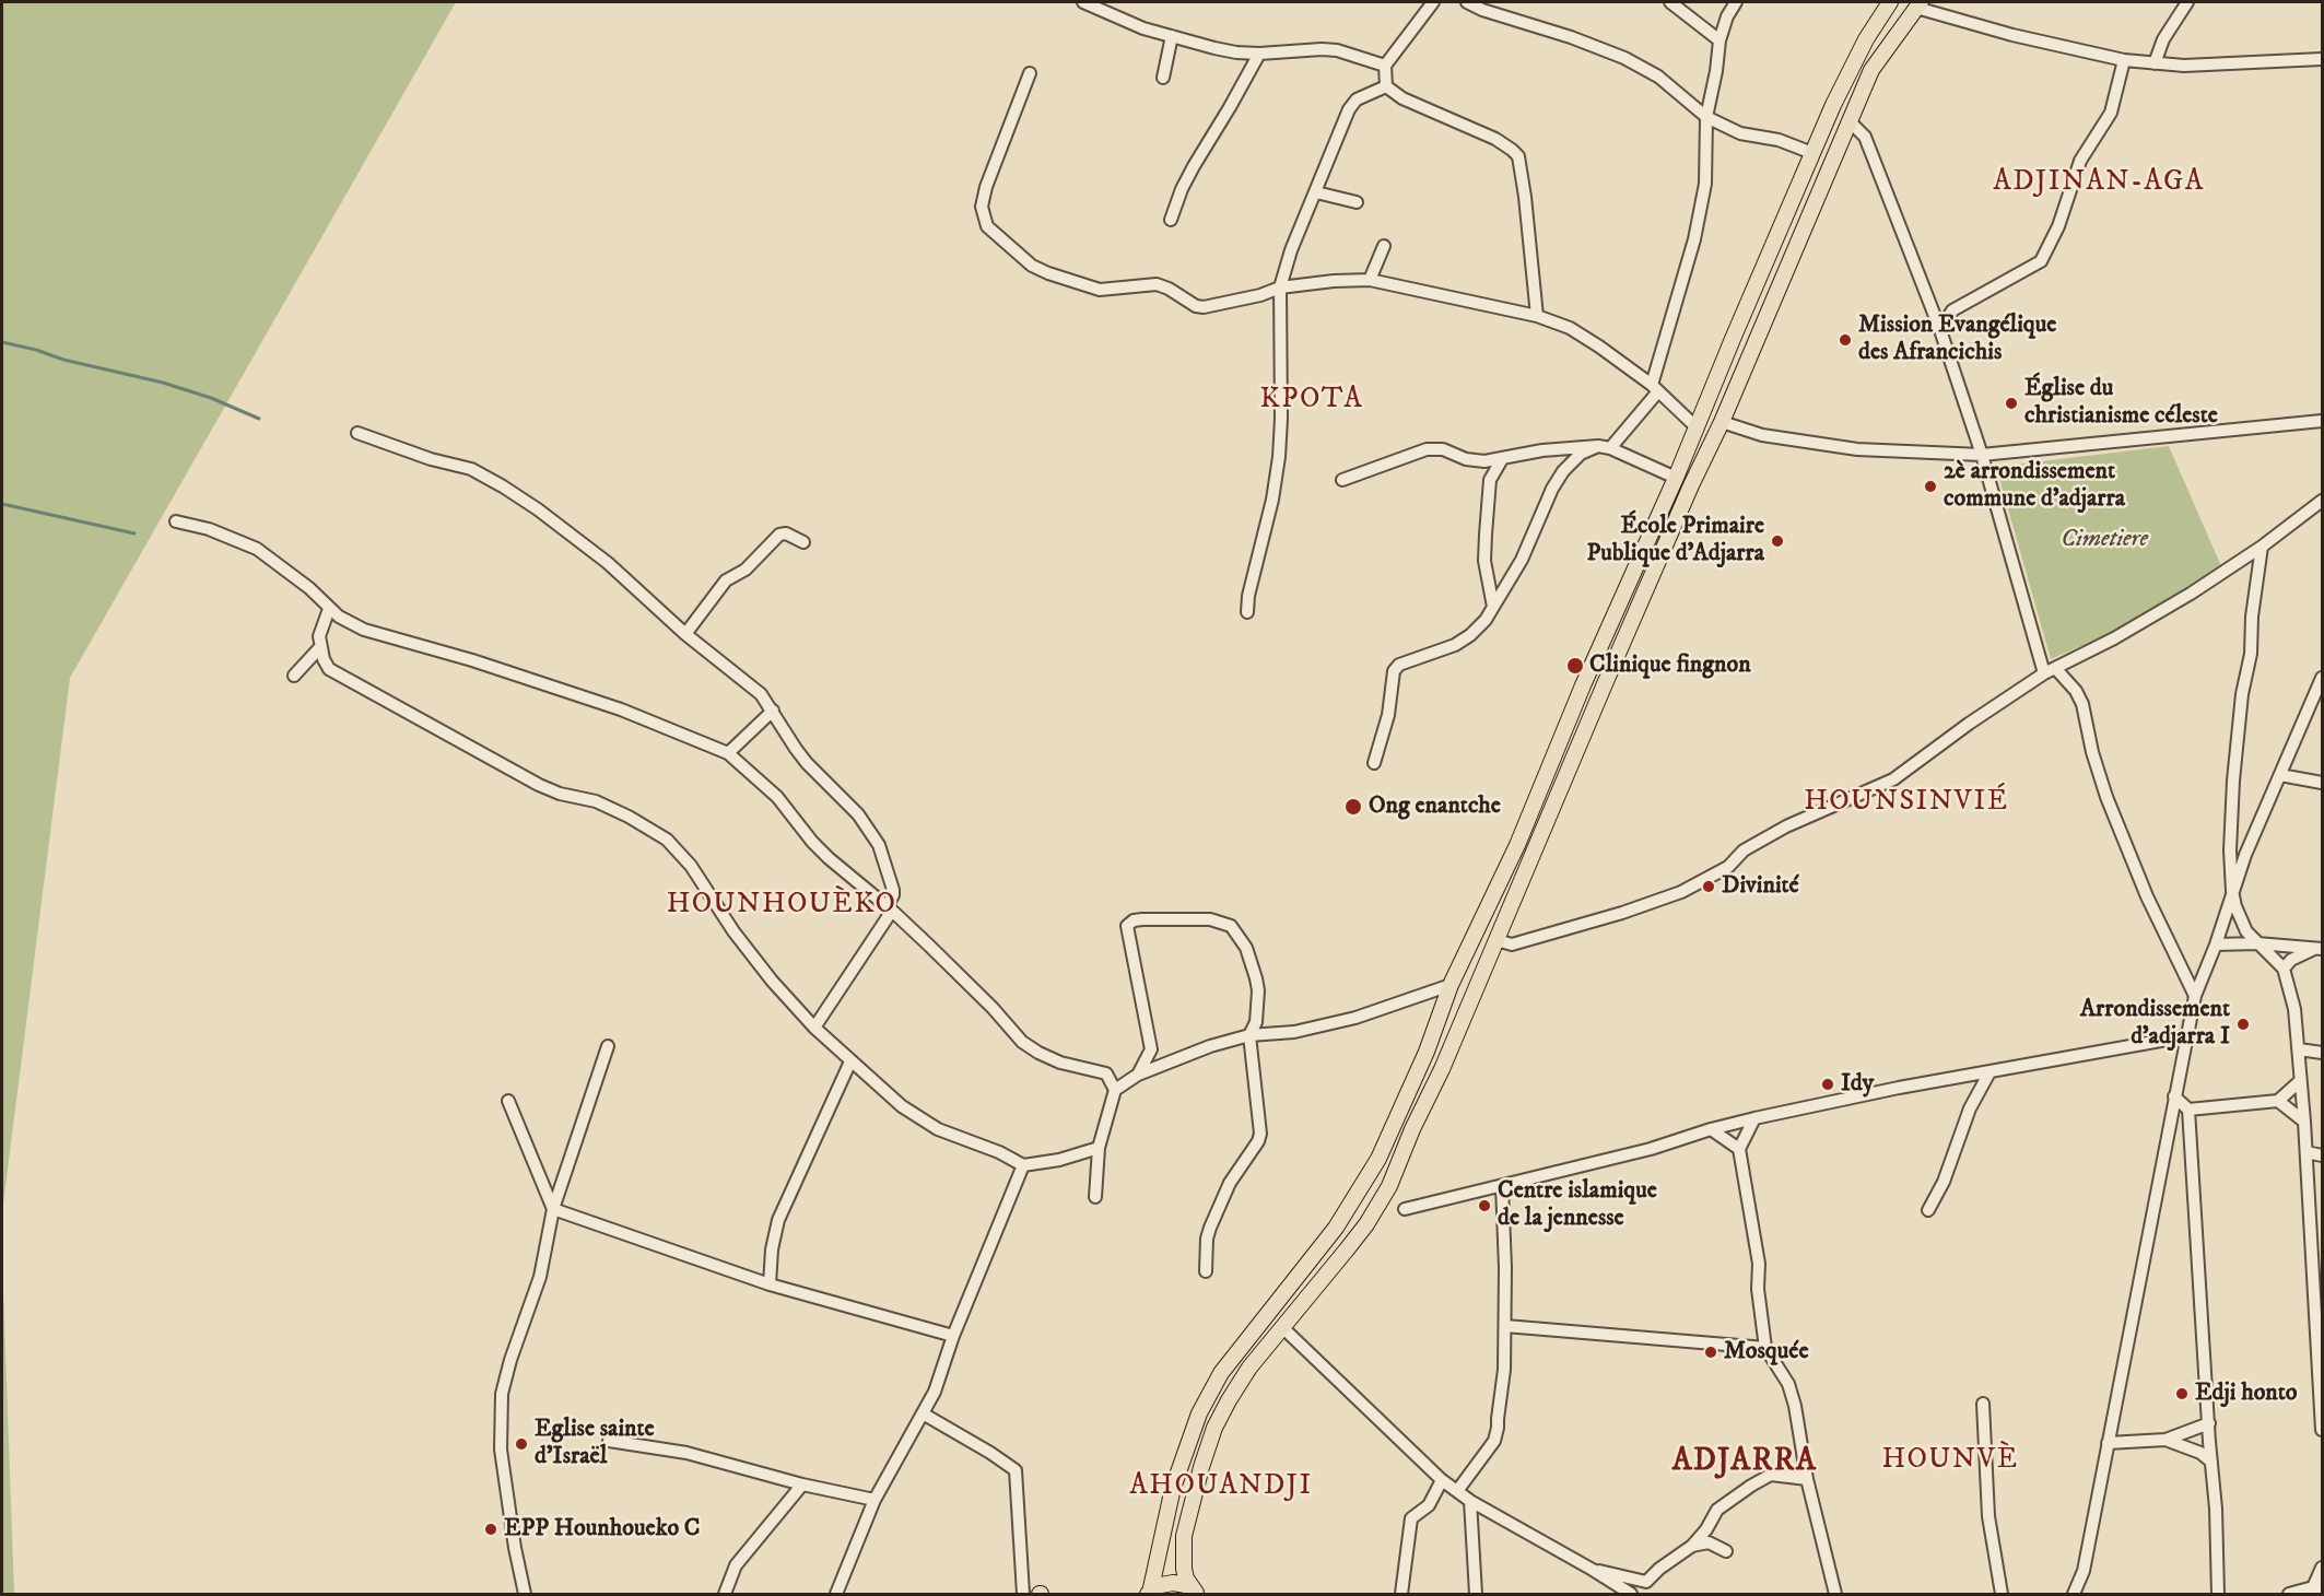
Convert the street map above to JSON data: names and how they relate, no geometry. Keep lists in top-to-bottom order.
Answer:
{
  "districts": [
    "ADJINAN-AGA",
    "KPOTA",
    "HOUNSINVIÉ",
    "HOUNHOUÈKO",
    "HOUNVÈ",
    "ADJARRA",
    "AHOUANDJI"
  ],
  "parks": ["Cimetiere"],
  "places": [
    "Mission Evangélique des Afrancichis",
    "Église du christianisme céleste",
    "2è arrondissement commune d'adjarra",
    "École Primaire Publique d'Adjarra",
    "Clinique fingnon",
    "Ong enantche",
    "Divinité",
    "Arrondissement d'adjarra I",
    "Idy",
    "Centre islamique de la jennesse",
    "Mosquée",
    "Edji honto",
    "Eglise sainte d'Israël",
    "EPP Hounhoueko C"
  ]
}
